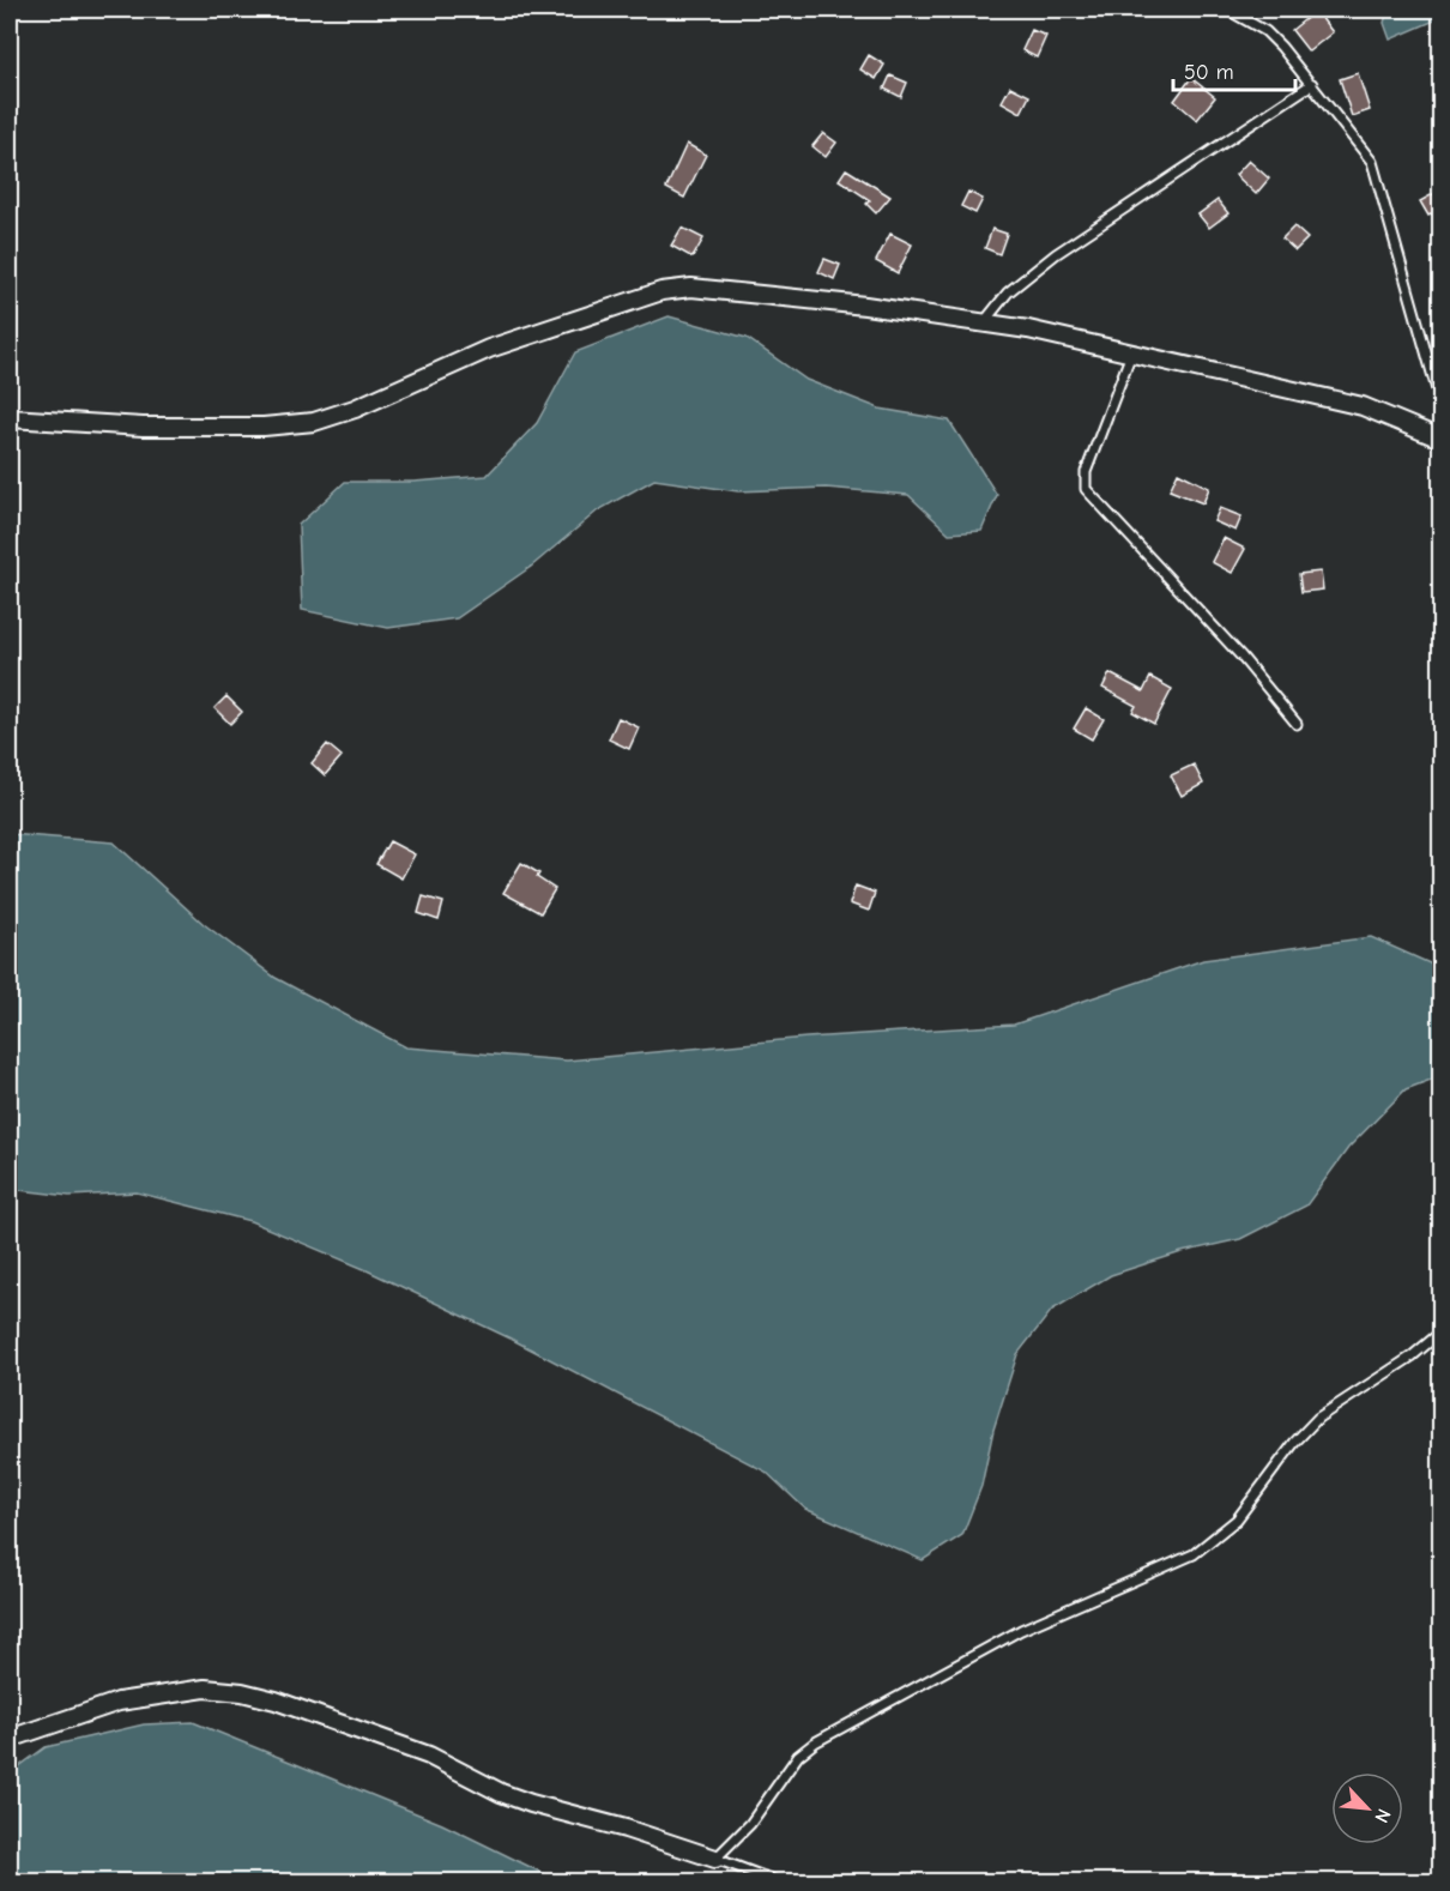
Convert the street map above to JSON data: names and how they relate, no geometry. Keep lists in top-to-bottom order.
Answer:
{
  "scale_bar": "50 m",
  "north": "bottom right"
}
